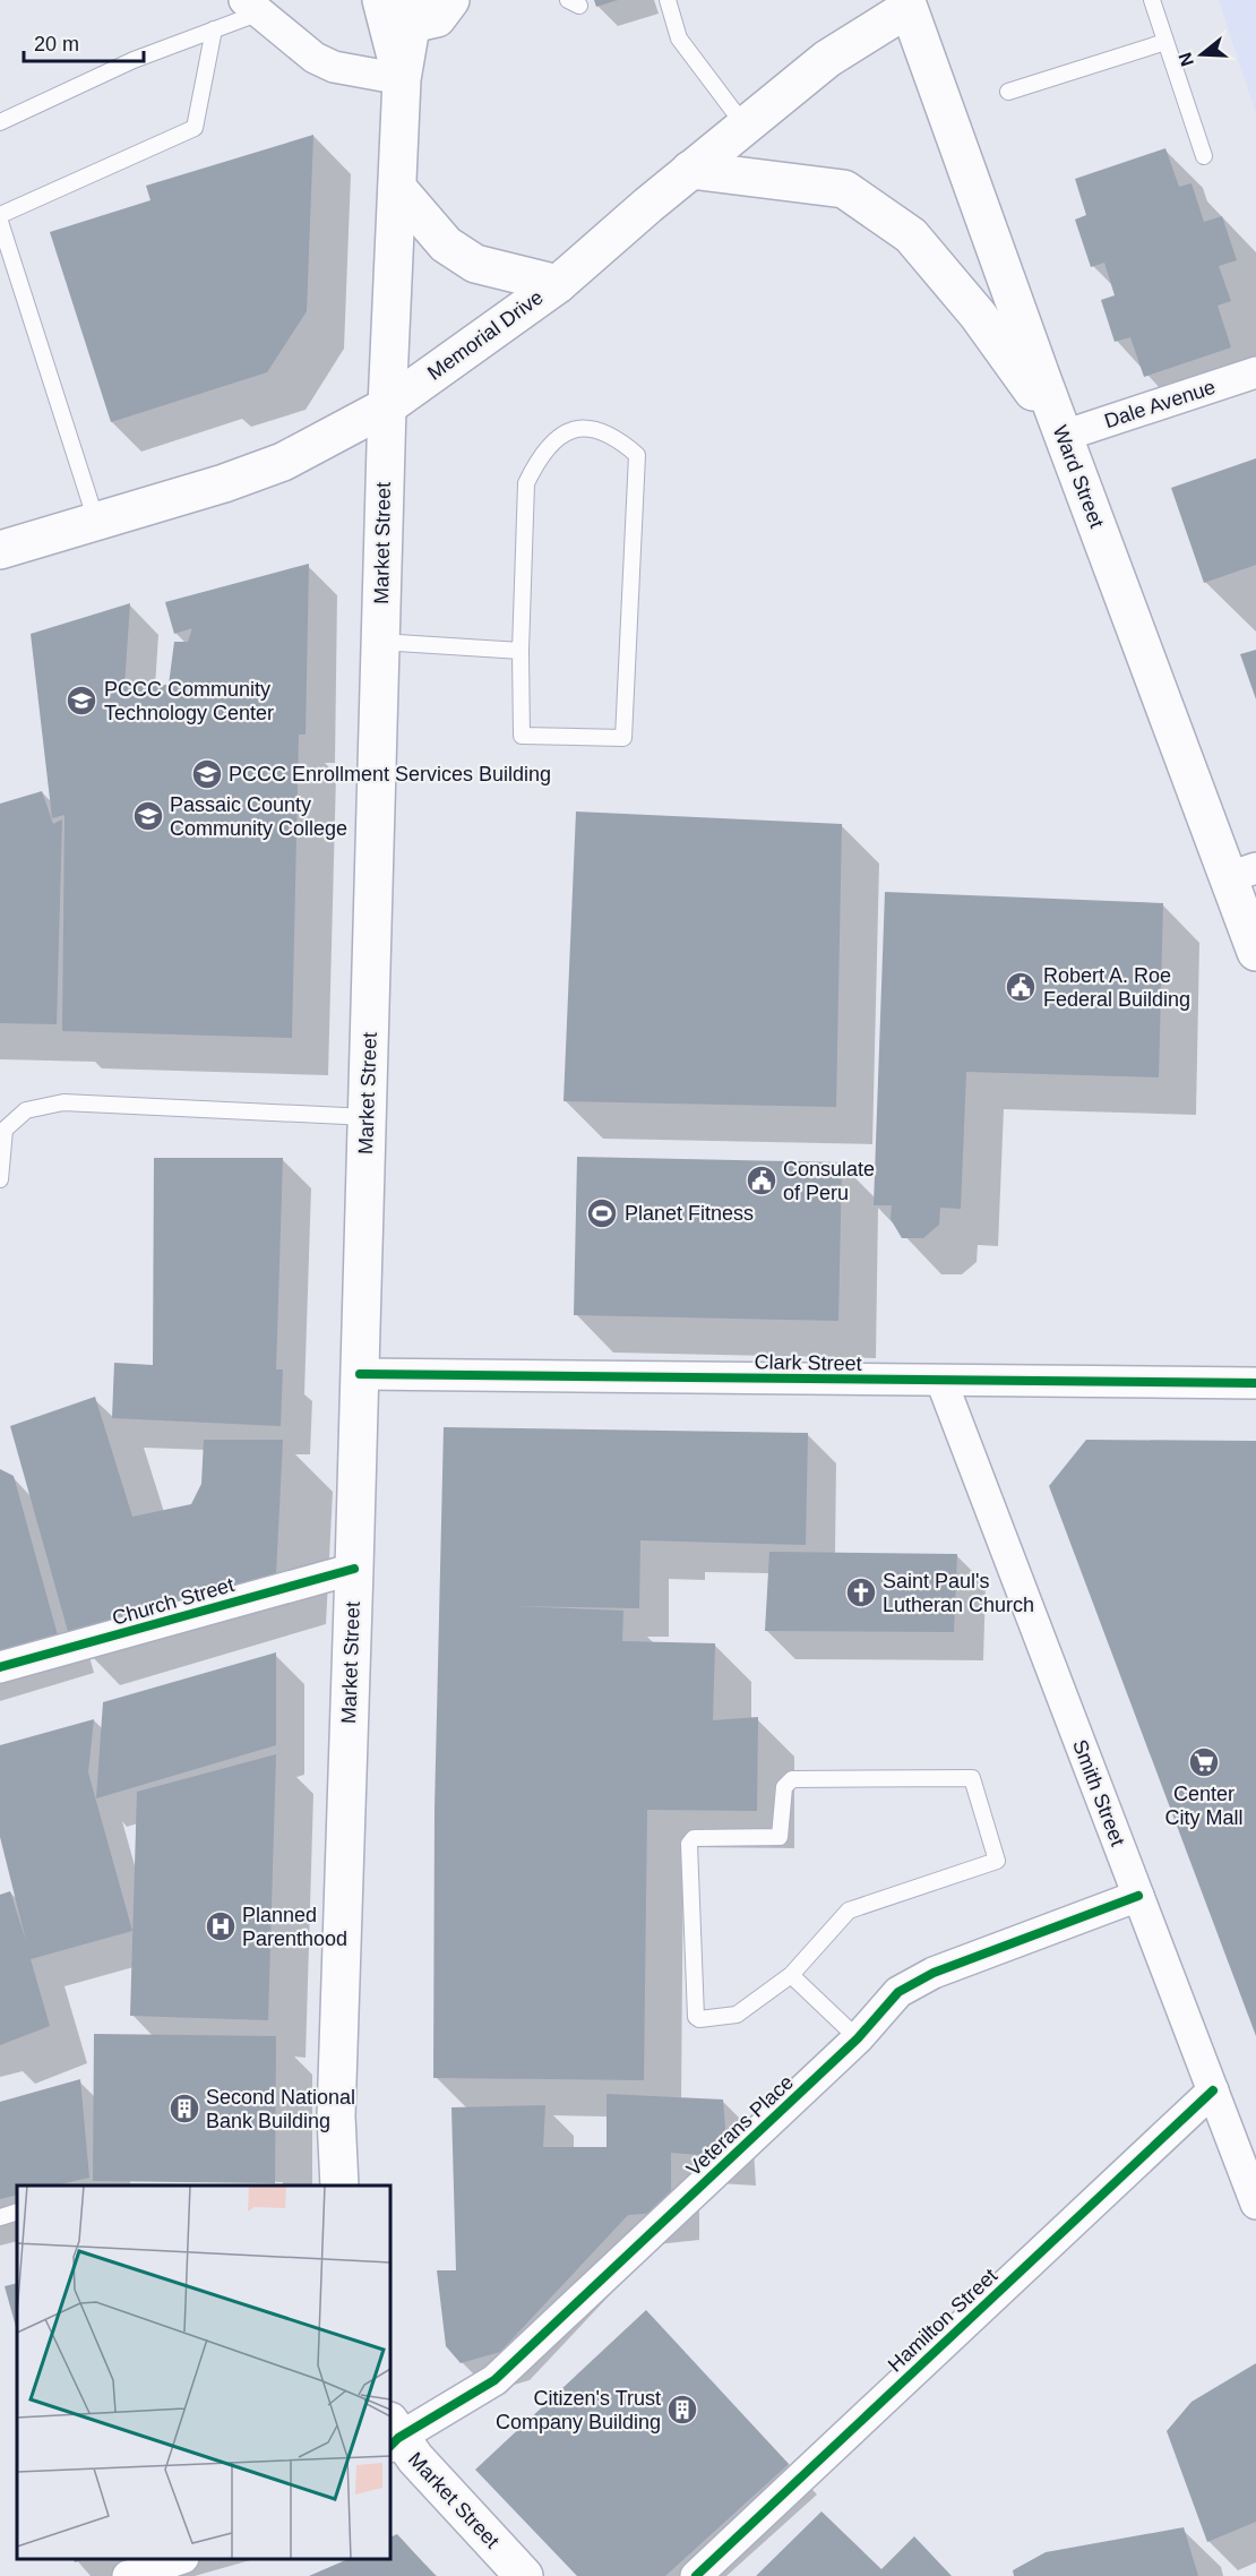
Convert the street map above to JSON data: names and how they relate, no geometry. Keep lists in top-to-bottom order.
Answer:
{
  "streets": {
    "main road": ["Memorial Drive", "Ward Street", "Market Street"],
    "street": [
      "Dale Avenue",
      "Clark Street",
      "Church Street",
      "Smith Street",
      "Veterans Place",
      "Hamilton Street"
    ]
  },
  "crossings": [
    ["Memorial Drive", "Ward Street"],
    ["Memorial Drive", "Market Street"],
    ["Dale Avenue", "Ward Street"],
    ["Market Street", "Clark Street"],
    ["Market Street", "Church Street"],
    ["Market Street", "Veterans Place"],
    ["Clark Street", "Smith Street"],
    ["Smith Street", "Veterans Place"],
    ["Smith Street", "Hamilton Street"]
  ],
  "places": {
    "school or university": ["PCCC Community Technology Center", "PCCC Enrollment Services Building", "Passaic County Community College"],
    "public building": ["Robert A. Roe Federal Building", "Consulate of Peru"],
    "sports": ["Planet Fitness"],
    "church": ["Saint Paul's Lutheran Church"],
    "supermarket": ["Center City Mall"],
    "hospital": ["Planned Parenthood"],
    "building": ["Second National Bank Building", "Citizen's Trust Company Building"]
  },
  "scale_bar": "20 m",
  "north": "left"
}
